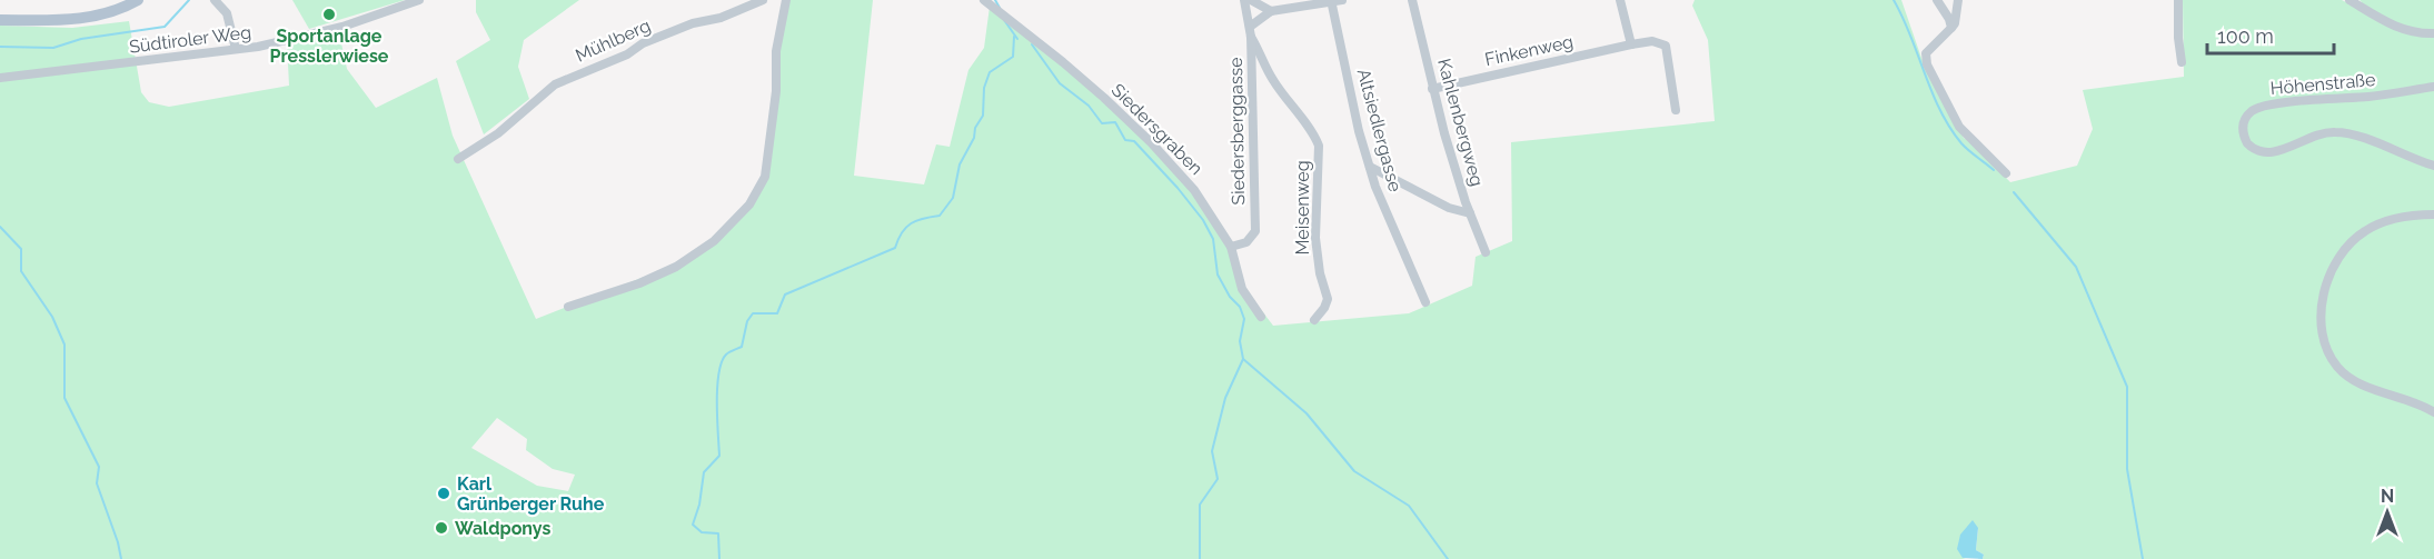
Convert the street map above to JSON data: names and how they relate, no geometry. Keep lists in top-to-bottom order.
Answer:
{
  "streets": {
    "street": [
      "Südtiroler Weg",
      "Mühlberg",
      "Finkenweg",
      "Höhenstraße",
      "Kahlenbergweg",
      "Siedersgraben",
      "Altsiedlergasse",
      "Siedersberggasse",
      "Meisenweg"
    ]
  },
  "crossings": [
    ["Finkenweg", "Kahlenbergweg"],
    ["Siedersgraben", "Siedersberggasse"],
    ["Siedersberggasse", "Meisenweg"]
  ],
  "places": ["Sportanlage Presslerwiese", "Karl Grünberger Ruhe", "Waldponys"],
  "scale_bar": "100 m",
  "north": "top"
}
